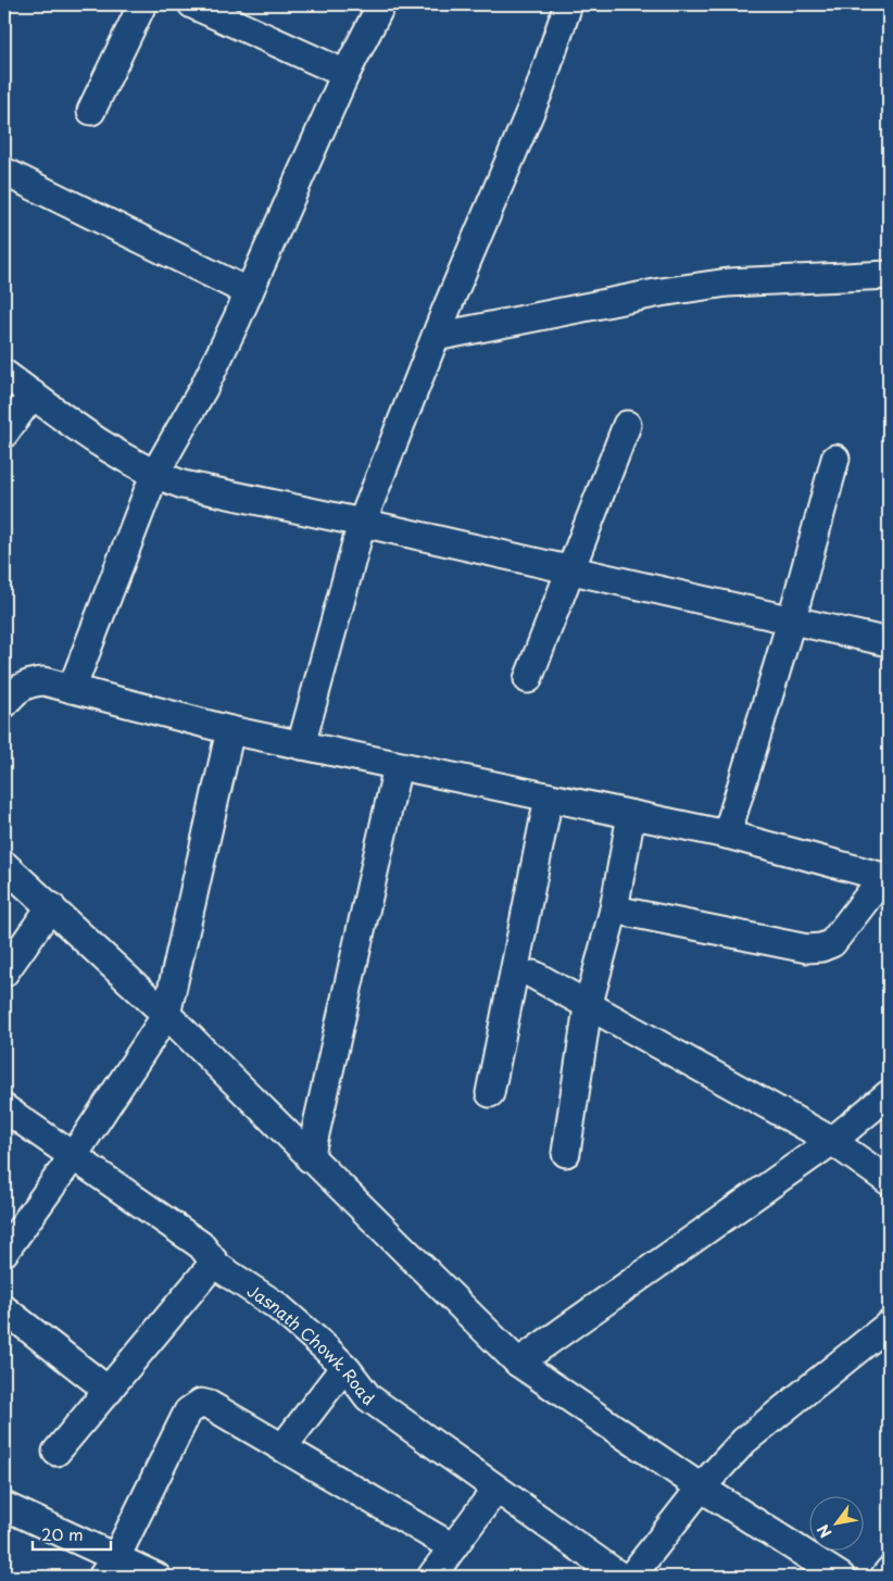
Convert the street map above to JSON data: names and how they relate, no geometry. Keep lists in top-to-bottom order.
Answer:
{
  "streets": {
    "street": ["Jasnath Chowk Road"]
  },
  "scale_bar": "20 m",
  "north": "bottom left"
}
